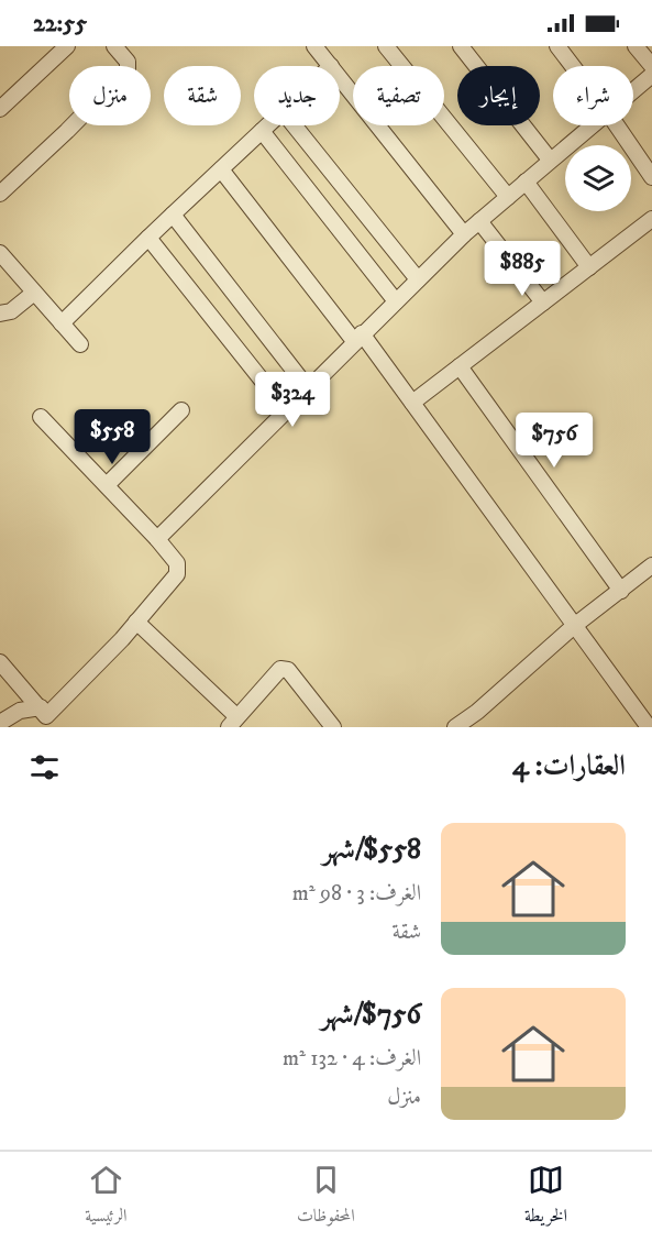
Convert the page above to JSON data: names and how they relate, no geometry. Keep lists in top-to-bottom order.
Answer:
{
  "page": {
    "status": "22:55",
    "chip": [
      "شراء",
      "إيجار",
      "تصفية",
      "جديد",
      "شقة",
      "منزل"
    ],
    "price": [
      "$885",
      "$324",
      "$558",
      "$756"
    ],
    "heading": "العقارات: 4",
    "list": [
      {
        "name": "$558/شهر",
        "note": "الغرف: 3 · 98 m² · شقة"
      },
      {
        "name": "$756/شهر",
        "note": "الغرف: 4 · 132 m² · منزل"
      }
    ],
    "tabs": ["الخريطة", "المحفوظات", "الرئيسية"]
  }
}
